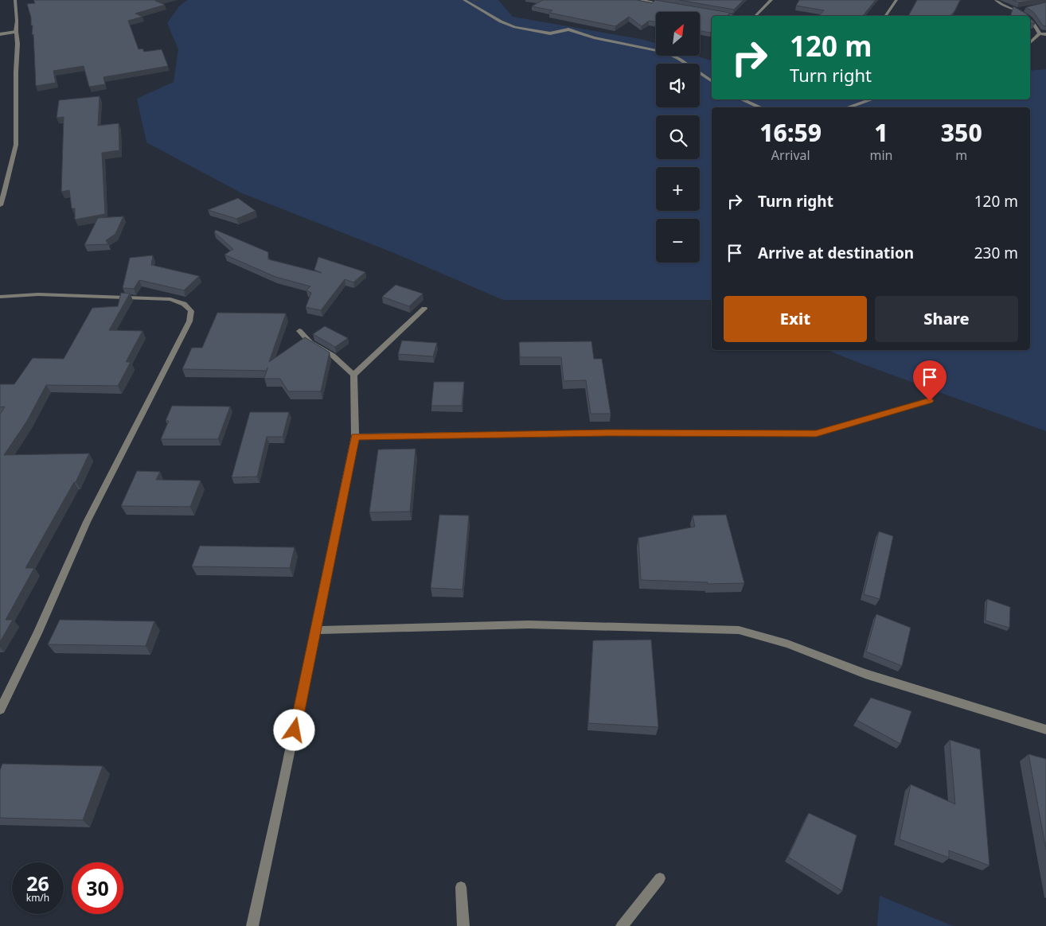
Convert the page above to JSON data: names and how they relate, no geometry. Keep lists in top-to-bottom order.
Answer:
{
  "north": "top right",
  "page": {
    "map_buttons": ["+", "−"],
    "turn": ["120 m", "Turn right"],
    "eta": [
      "16:59",
      "Arrival",
      "1",
      "min",
      "350",
      "m"
    ],
    "list": [
      {
        "name": "Turn right",
        "value": "120 m"
      },
      {
        "name": "Arrive at destination",
        "value": "230 m"
      }
    ],
    "buttons": ["Exit", "Share"],
    "speed": "26 km/h",
    "limit": "30"
  }
}
